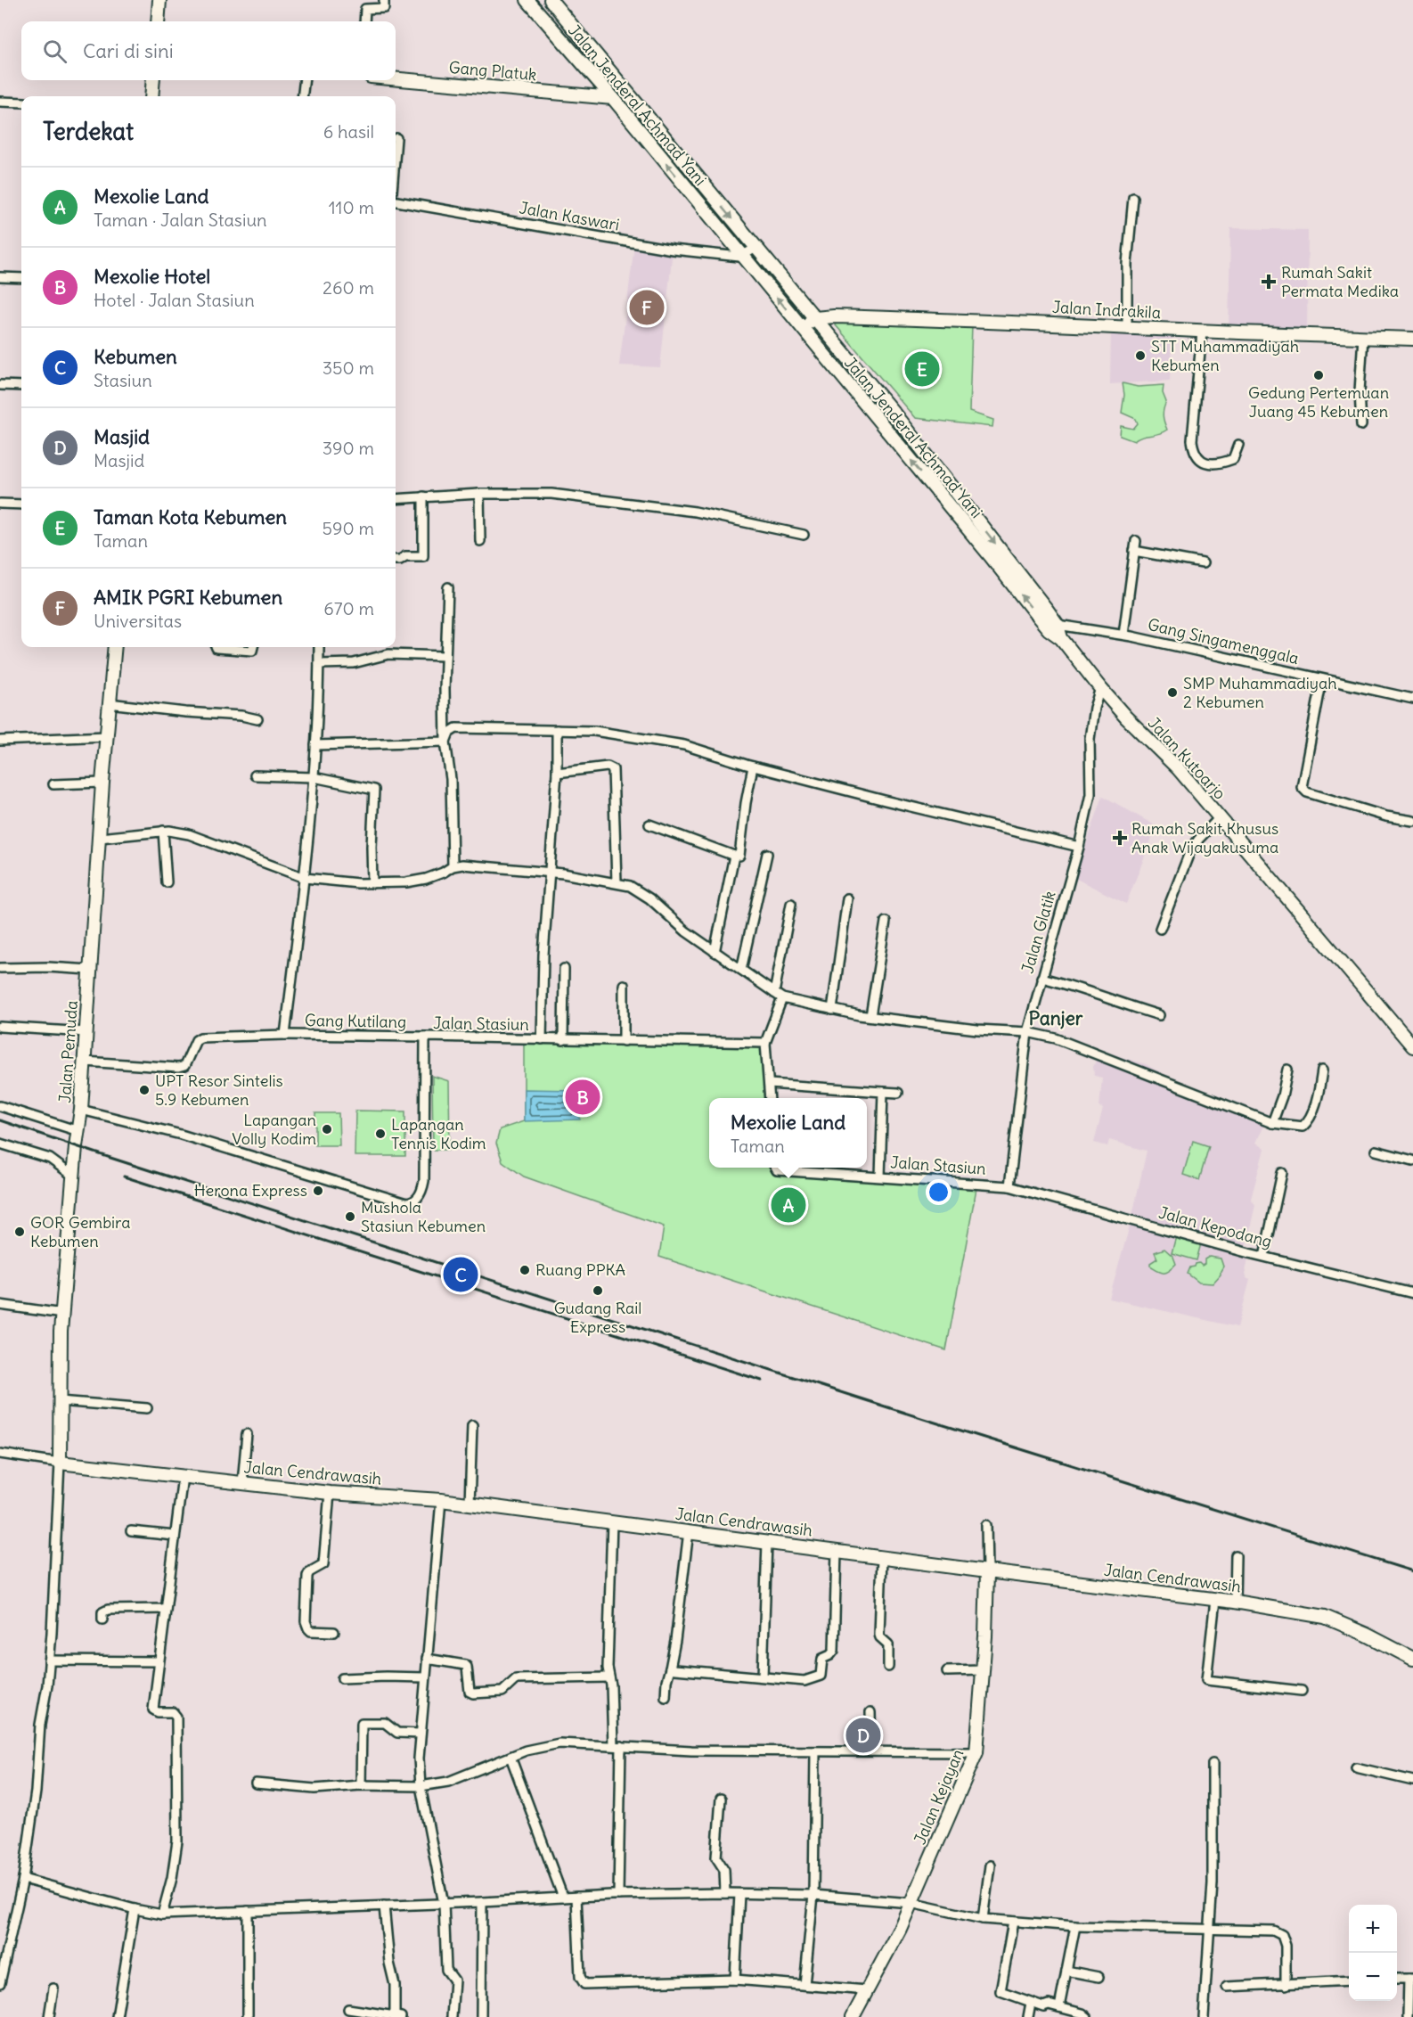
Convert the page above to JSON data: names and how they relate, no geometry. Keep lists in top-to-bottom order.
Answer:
{
  "streets": {
    "main road": [
      "Gang Platuk",
      "Jalan Jenderal Achmad Yani",
      "Jalan Indrakila",
      "Jalan Kutoarjo",
      "Jalan Pemuda",
      "Jalan Cendrawasih",
      "Jalan Kejayan"
    ],
    "street": [
      "Jalan Kaswari",
      "Gang Singamenggala",
      "Jalan Glatik",
      "Gang Kutilang",
      "Jalan Stasiun",
      "Jalan Kepodang"
    ]
  },
  "crossings": [
    ["Gang Platuk", "Jalan Jenderal Achmad Yani"],
    ["Jalan Jenderal Achmad Yani", "Jalan Kaswari"],
    ["Jalan Jenderal Achmad Yani", "Jalan Indrakila"],
    ["Jalan Jenderal Achmad Yani", "Gang Singamenggala"],
    ["Jalan Jenderal Achmad Yani", "Jalan Kutoarjo"],
    ["Jalan Kutoarjo", "Jalan Glatik"],
    ["Jalan Glatik", "Jalan Stasiun"],
    ["Jalan Glatik", "Jalan Kepodang"],
    ["Gang Kutilang", "Jalan Stasiun"],
    ["Gang Kutilang", "Jalan Pemuda"],
    ["Jalan Stasiun", "Jalan Pemuda"],
    ["Jalan Stasiun", "Jalan Kepodang"],
    ["Jalan Pemuda", "Jalan Cendrawasih"],
    ["Jalan Cendrawasih", "Jalan Kejayan"]
  ],
  "districts": ["Panjer"],
  "places": {
    "health": ["Rumah Sakit Permata Medika", "Rumah Sakit Khusus Anak Wijayakusuma"],
    "other": [
      "STT Muhammadiyah Kebumen",
      "Gedung Pertemuan Juang 45 Kebumen",
      "SMP Muhammadiyah 2 Kebumen",
      "UPT Resor Sintelis 5.9 Kebumen",
      "Lapangan Volly Kodim",
      "Lapangan Tennis Kodim",
      "Herona Express",
      "Mushola Stasiun Kebumen",
      "GOR Gembira Kebumen",
      "Ruang PPKA",
      "Gudang Rail Express"
    ]
  },
  "page": {
    "search": "Cari di sini",
    "heading": ["Terdekat", "6 hasil"],
    "list": [
      {
        "mark": "A",
        "name": "Mexolie Land",
        "note": "Taman · Jalan Stasiun",
        "value": "110 m"
      },
      {
        "mark": "B",
        "name": "Mexolie Hotel",
        "note": "Hotel · Jalan Stasiun",
        "value": "260 m"
      },
      {
        "mark": "C",
        "name": "Kebumen",
        "note": "Stasiun",
        "value": "350 m"
      },
      {
        "mark": "D",
        "name": "Masjid",
        "note": "Masjid",
        "value": "390 m"
      },
      {
        "mark": "E",
        "name": "Taman Kota Kebumen",
        "note": "Taman",
        "value": "590 m"
      },
      {
        "mark": "F",
        "name": "AMIK PGRI Kebumen",
        "note": "Universitas",
        "value": "670 m"
      }
    ],
    "pins": [
      "F",
      "E",
      "B",
      "A",
      "C",
      "D"
    ],
    "popup": ["Mexolie Land", "Taman"],
    "map_buttons": ["+", "−"]
  }
}
